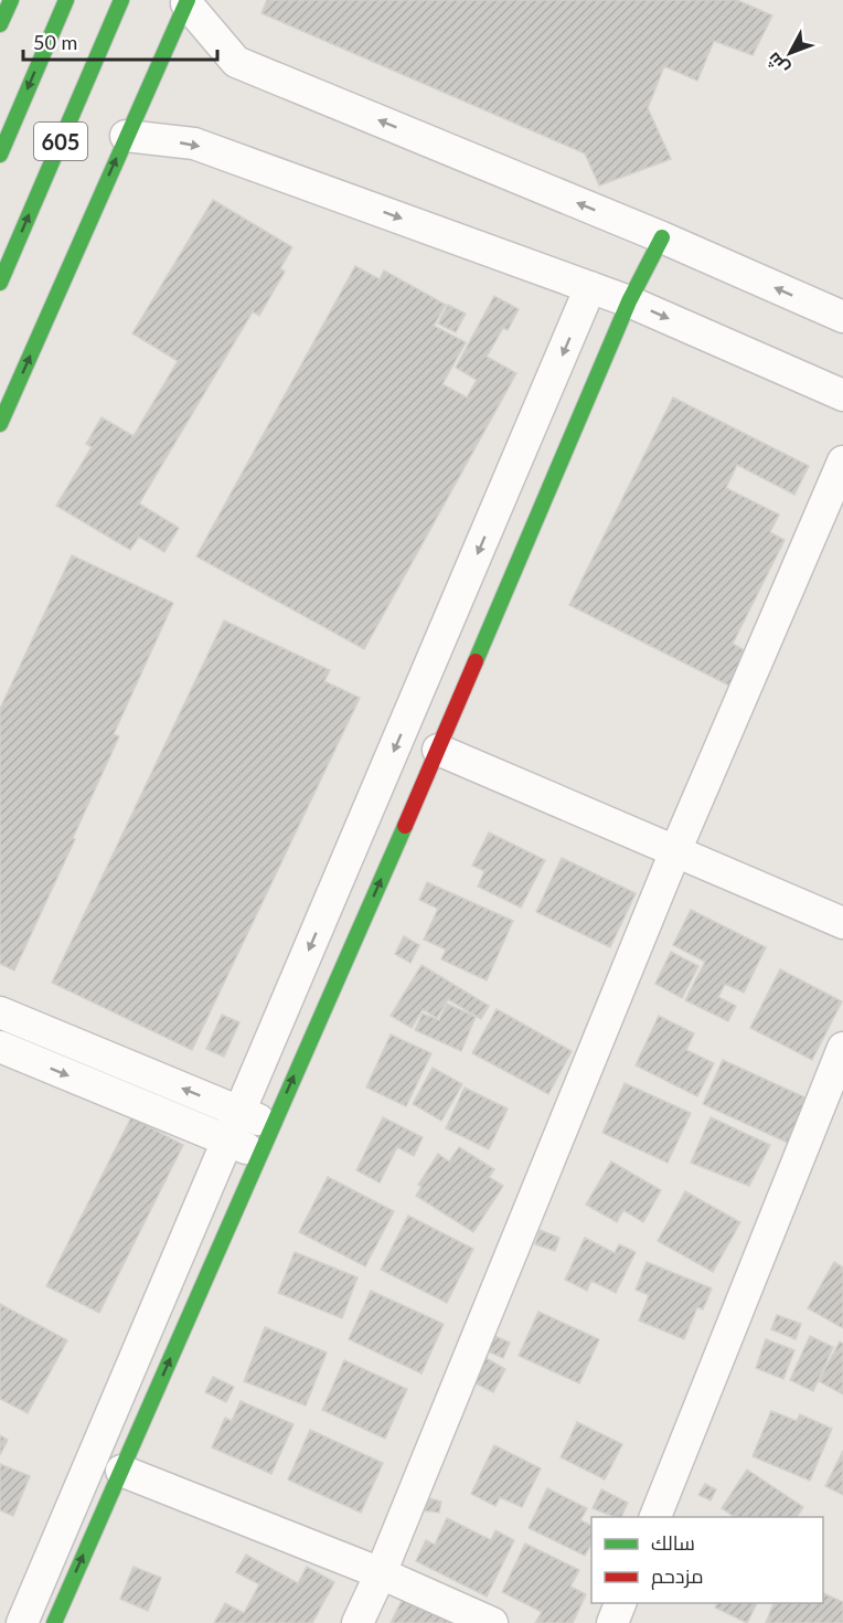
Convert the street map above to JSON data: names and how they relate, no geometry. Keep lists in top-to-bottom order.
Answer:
{
  "streets": {
    "main road": ["605"]
  },
  "legend": ["سالك", "مزدحم"],
  "scale_bar": "50 m",
  "north": "bottom left"
}
